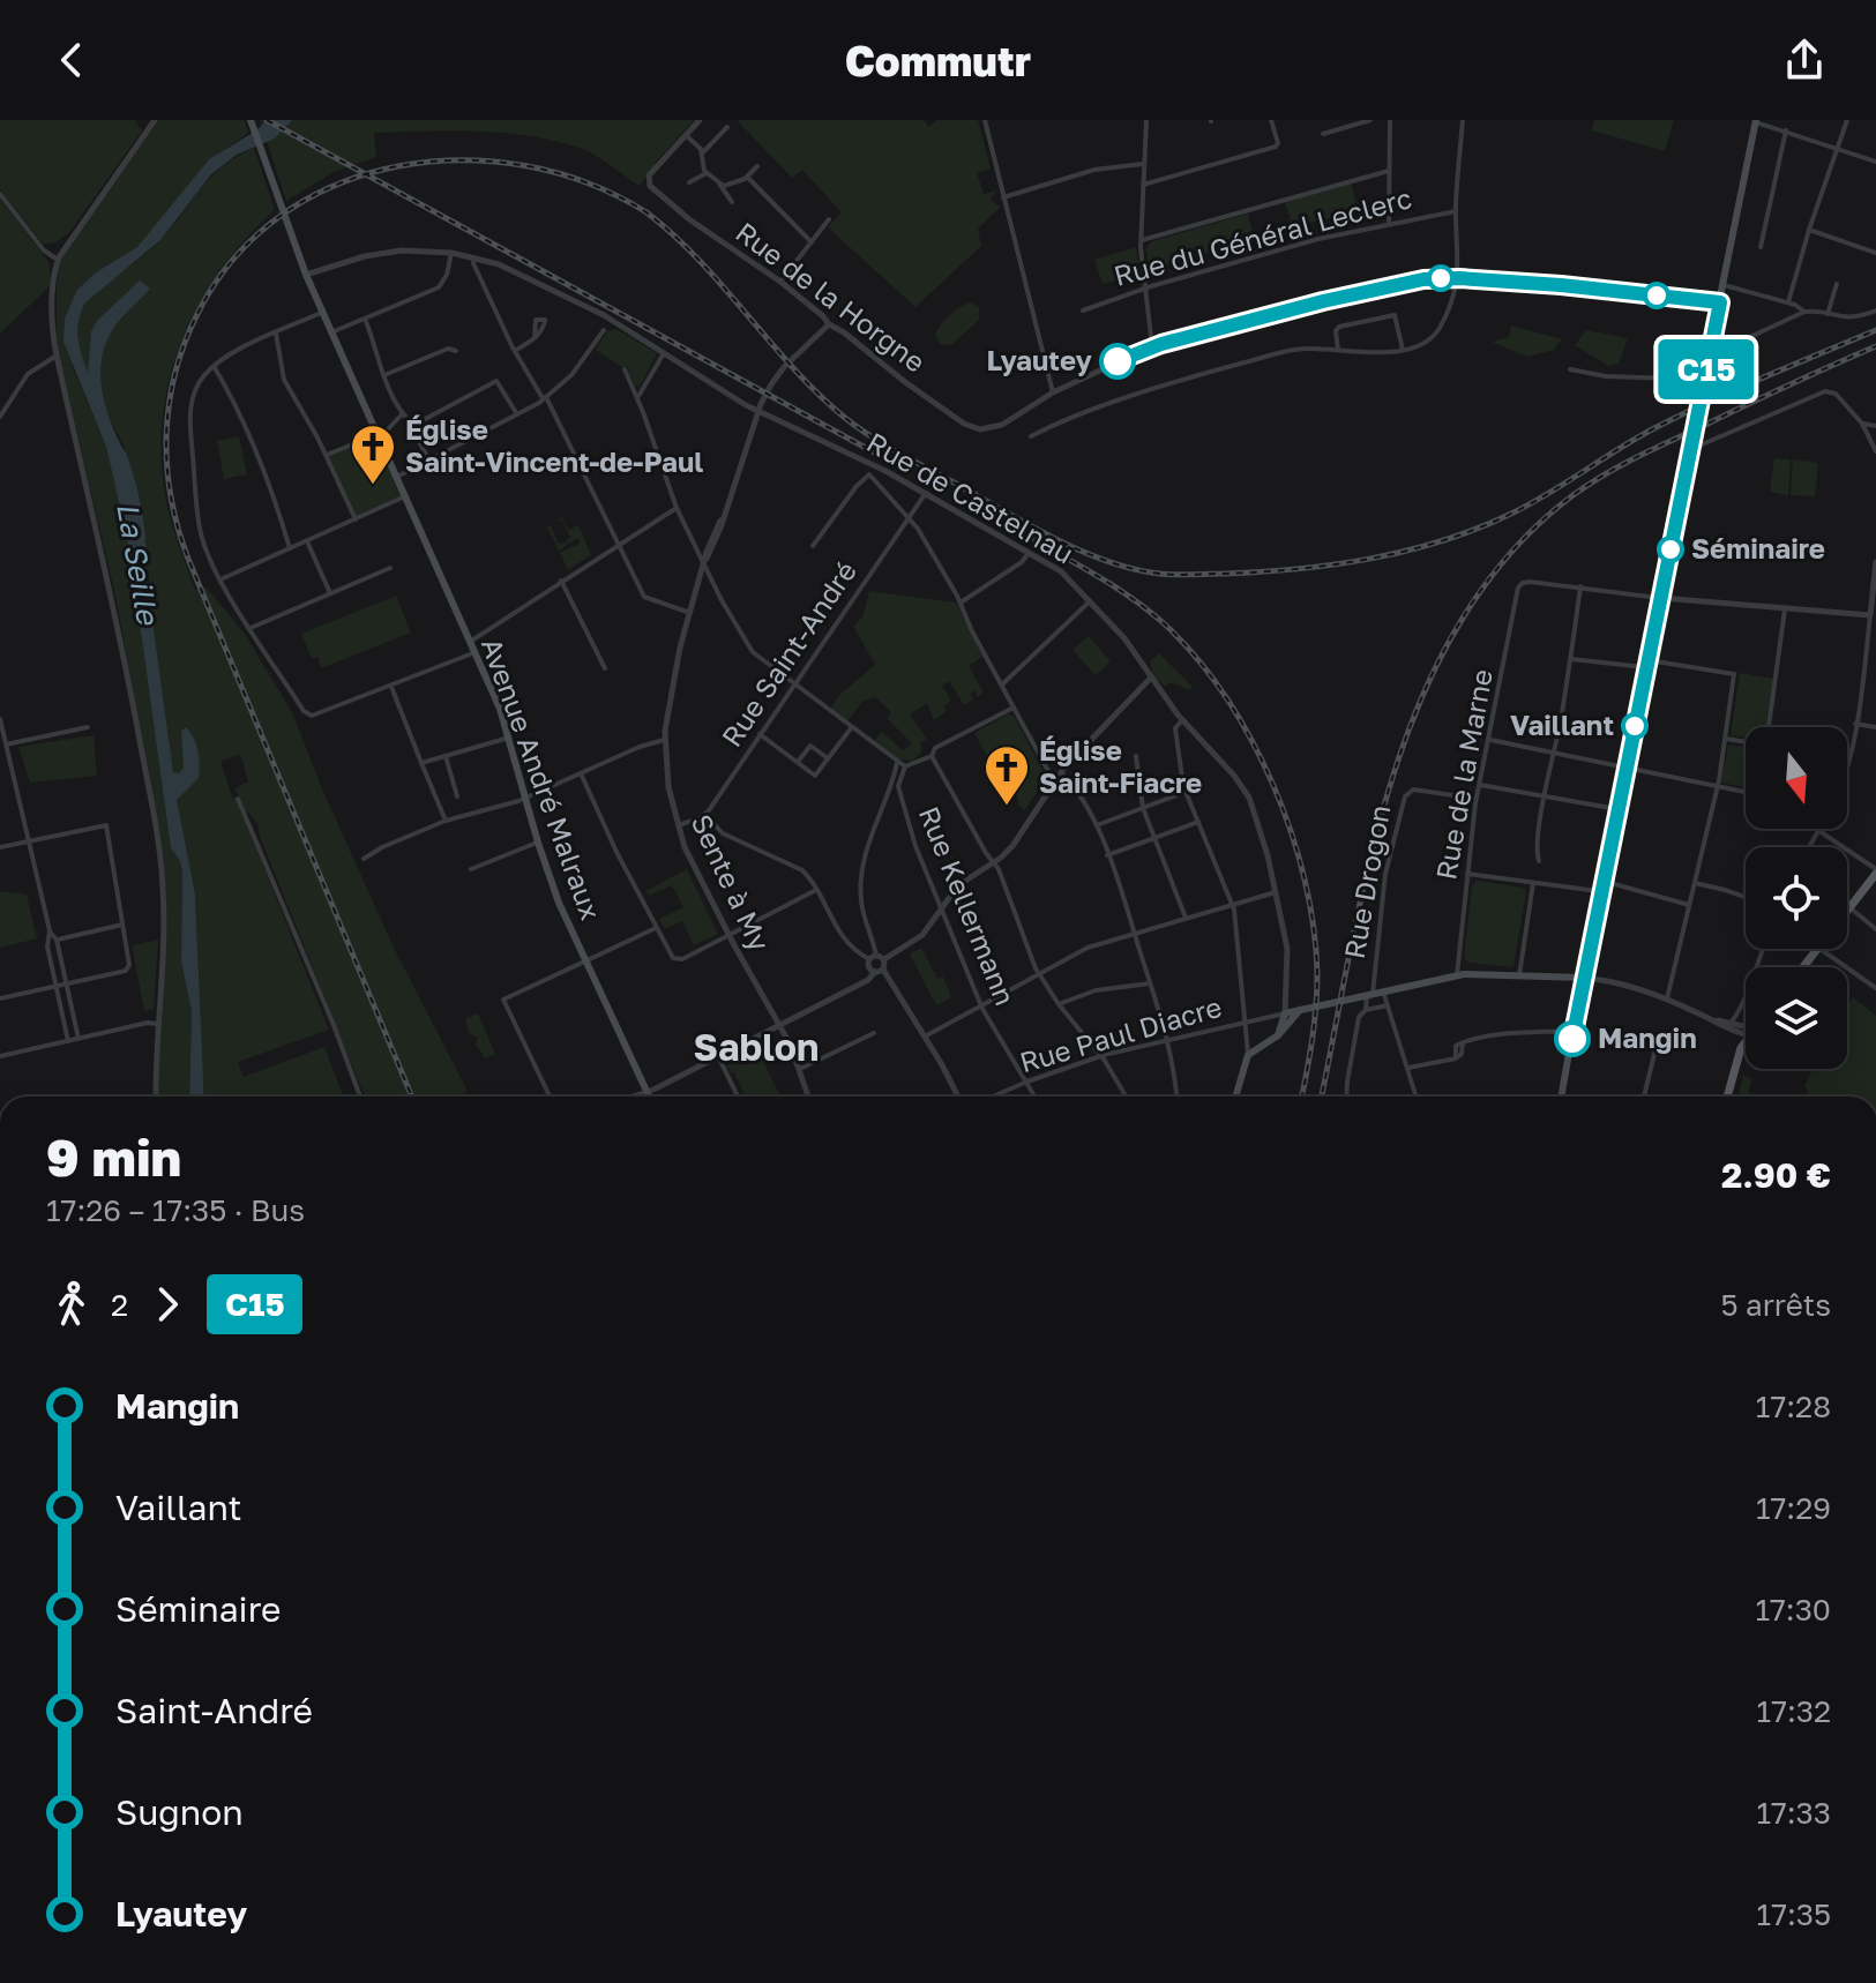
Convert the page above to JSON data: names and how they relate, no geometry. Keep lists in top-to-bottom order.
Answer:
{
  "streets": {
    "main road": ["Avenue André Malraux"],
    "street": [
      "Rue du Général Leclerc",
      "Rue de la Horgne",
      "Rue de Castelnau",
      "Rue Saint-André",
      "Rue de la Marne",
      "Rue Drogon",
      "Sente à My",
      "Rue Kellermann",
      "Rue Paul Diacre"
    ]
  },
  "crossings": [
    ["Rue de la Horgne", "Sente à My"],
    ["Rue de Castelnau", "Rue Saint-André"],
    ["Rue de Castelnau", "Avenue André Malraux"],
    ["Rue de Castelnau", "Sente à My"],
    ["Rue de Castelnau", "Rue Paul Diacre"],
    ["Rue de la Marne", "Rue Drogon"],
    ["Rue Kellermann", "Rue Paul Diacre"]
  ],
  "districts": ["Sablon"],
  "water": ["La Seille"],
  "places": {
    "other": [
      "Lyautey",
      "Séminaire",
      "Vaillant",
      "Mangin"
    ],
    "church": ["Église Saint-Vincent-de-Paul", "Église Saint-Fiacre"]
  },
  "lines": ["bus line C15"],
  "north": "bottom",
  "page": {
    "header": "Commutr",
    "on_map": "C15",
    "heading": ["9 min", "17:26 – 17:35 · Bus", "2.90 €"],
    "legs": ["2", "C15", "5 arrêts"],
    "list": [
      {
        "name": "Mangin",
        "value": "17:28"
      },
      {
        "name": "Vaillant",
        "value": "17:29"
      },
      {
        "name": "Séminaire",
        "value": "17:30"
      },
      {
        "name": "Saint-André",
        "value": "17:32"
      },
      {
        "name": "Sugnon",
        "value": "17:33"
      },
      {
        "name": "Lyautey",
        "value": "17:35"
      }
    ]
  }
}
